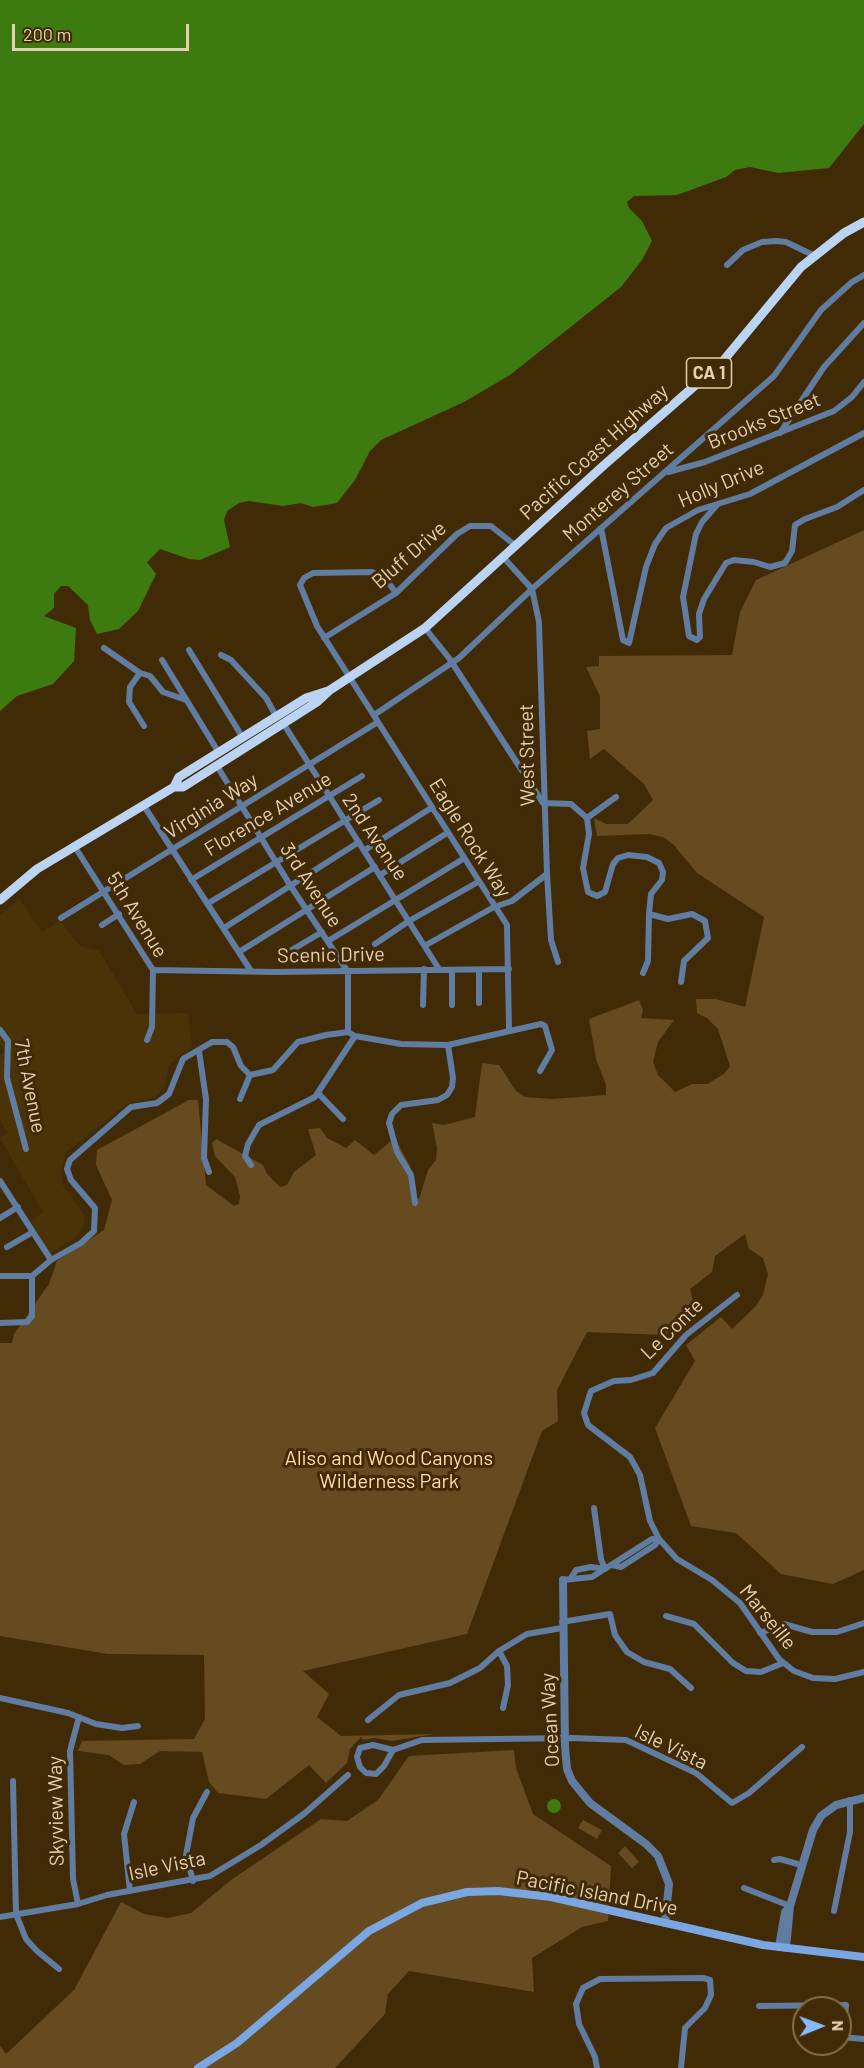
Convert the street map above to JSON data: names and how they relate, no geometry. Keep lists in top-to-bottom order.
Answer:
{
  "streets": {
    "highway": ["CA 1", "Pacific Coast Highway"],
    "main road": ["Pacific Island Drive"],
    "street": [
      "Brooks Street",
      "Holly Drive",
      "Monterey Street",
      "Bluff Drive",
      "West Street",
      "Virginia Way",
      "Florence Avenue",
      "2nd Avenue",
      "Eagle Rock Way",
      "3rd Avenue",
      "5th Avenue",
      "Scenic Drive",
      "7th Avenue",
      "Le Conte",
      "Marseille",
      "Ocean Way",
      "Isle Vista",
      "Skyview Way"
    ]
  },
  "crossings": [
    ["Brooks Street", "Monterey Street"],
    ["Pacific Coast Highway", "Bluff Drive"],
    ["Pacific Coast Highway", "2nd Avenue"],
    ["Pacific Coast Highway", "Eagle Rock Way"],
    ["Pacific Coast Highway", "3rd Avenue"],
    ["Pacific Coast Highway", "5th Avenue"],
    ["Holly Drive", "Monterey Street"],
    ["Monterey Street", "West Street"],
    ["Monterey Street", "Eagle Rock Way"],
    ["Bluff Drive", "Eagle Rock Way"],
    ["Virginia Way", "2nd Avenue"],
    ["Virginia Way", "Eagle Rock Way"],
    ["Virginia Way", "3rd Avenue"],
    ["Virginia Way", "5th Avenue"],
    ["Florence Avenue", "2nd Avenue"],
    ["Florence Avenue", "3rd Avenue"],
    ["2nd Avenue", "Scenic Drive"],
    ["Eagle Rock Way", "Scenic Drive"],
    ["3rd Avenue", "Scenic Drive"],
    ["5th Avenue", "Scenic Drive"],
    ["Le Conte", "Marseille"],
    ["Ocean Way", "Isle Vista"],
    ["Ocean Way", "Pacific Island Drive"],
    ["Isle Vista", "Skyview Way"]
  ],
  "parks": ["Aliso and Wood Canyons Wilderness Park"],
  "scale_bar": "200 m",
  "north": "right"
}
